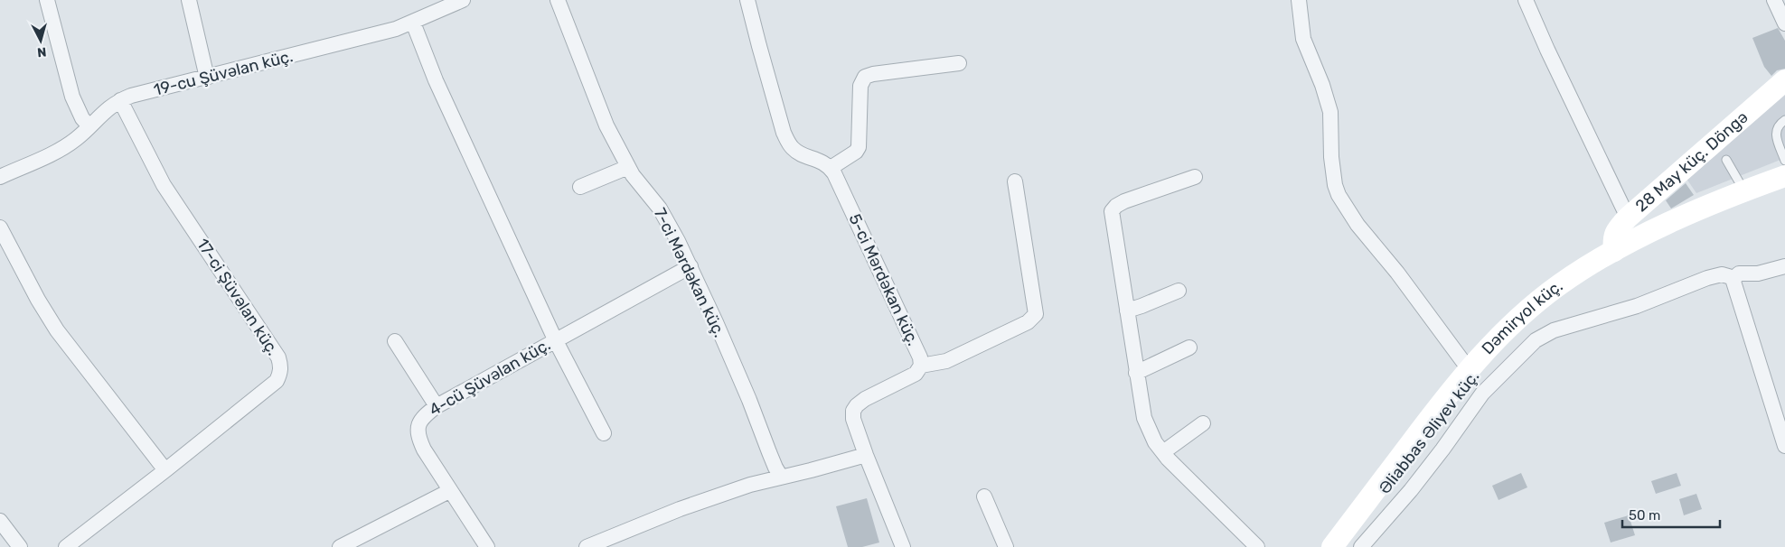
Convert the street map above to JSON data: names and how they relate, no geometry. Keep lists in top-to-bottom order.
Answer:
{
  "streets": {
    "main road": ["28 May küç. Döngə", "Dəmiryol küç.", "Əliabbas Əliyev küç."],
    "street": [
      "19-cu Şüvəlan küç.",
      "7-ci Mərdəkan küç.",
      "5-ci Mərdəkan küç.",
      "17-ci Şüvəlan küç.",
      "4-cü Şüvəlan küç."
    ]
  },
  "crossings": [
    ["19-cu Şüvəlan küç.", "17-ci Şüvəlan küç."],
    ["28 May küç. Döngə", "Dəmiryol küç."],
    ["7-ci Mərdəkan küç.", "4-cü Şüvəlan küç."]
  ],
  "scale_bar": "50 m",
  "north": "bottom"
}
